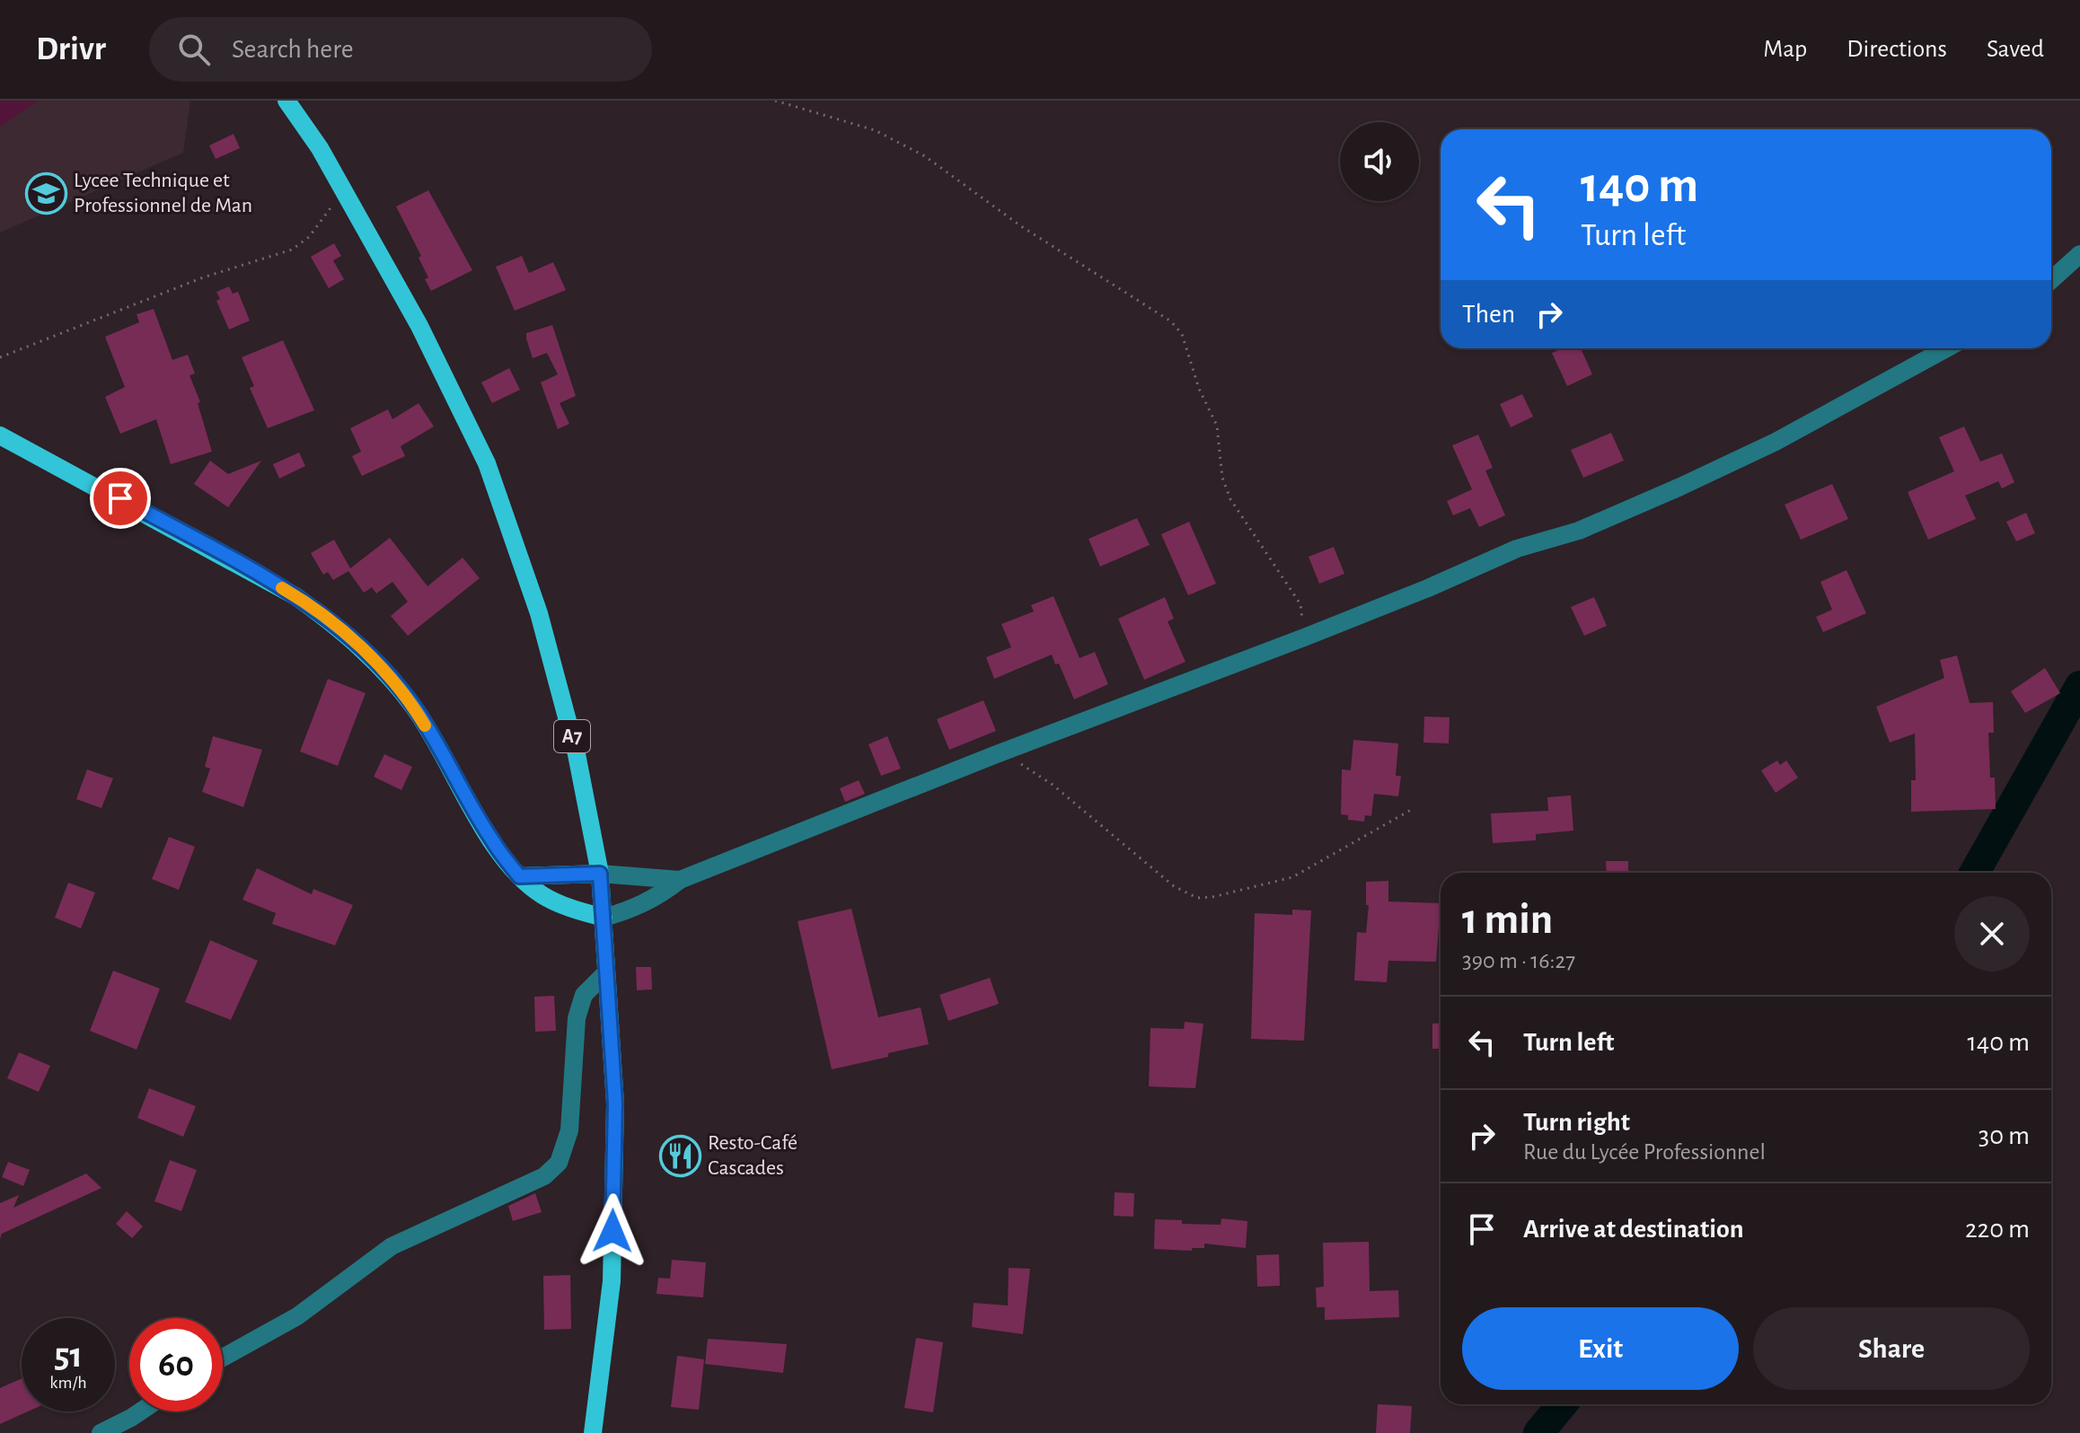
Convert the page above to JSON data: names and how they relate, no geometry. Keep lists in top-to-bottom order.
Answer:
{
  "streets": {
    "main road": ["A7"]
  },
  "places": {
    "school or university": ["Lycee Technique et Professionnel de Man"],
    "restaurant": ["Resto-Café Cascades"]
  },
  "page": {
    "header": "Drivr",
    "search": "Search here",
    "nav": ["Map", "Directions", "Saved"],
    "turn": ["140 m", "Turn left"],
    "then": "Then",
    "heading": ["1 min", "390 m · 16:27"],
    "list": [
      {
        "name": "Turn left",
        "value": "140 m"
      },
      {
        "name": "Turn right",
        "note": "Rue du Lycée Professionnel",
        "value": "30 m"
      },
      {
        "name": "Arrive at destination",
        "value": "220 m"
      }
    ],
    "buttons": ["Exit", "Share"],
    "speed": "51 km/h",
    "limit": "60"
  }
}
